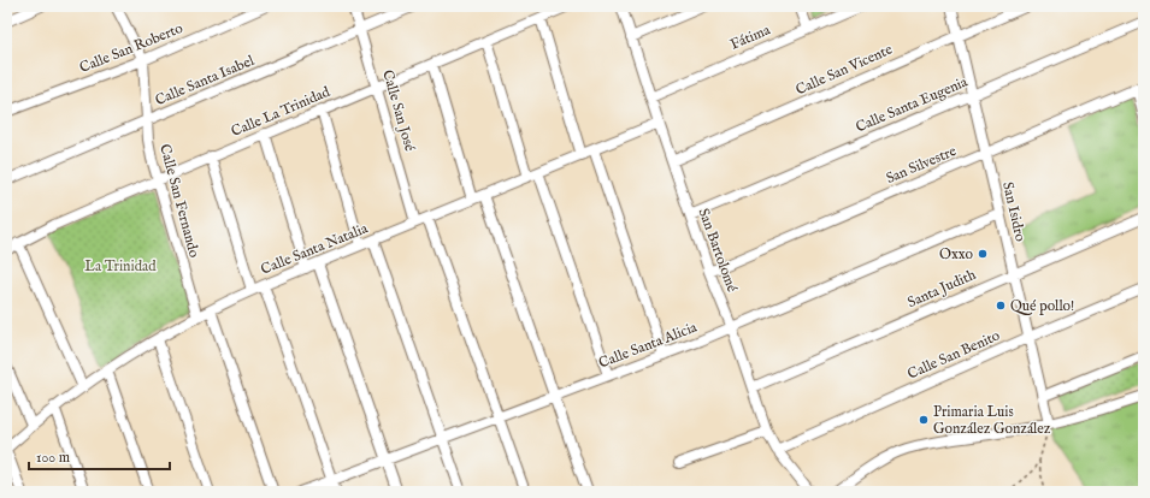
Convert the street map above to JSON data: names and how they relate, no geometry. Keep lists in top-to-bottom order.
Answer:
{
  "streets": {
    "street": [
      "Fátima",
      "Calle San Roberto",
      "Calle San Vicente",
      "Calle Santa Isabel",
      "Calle Santa Eugenia",
      "Calle San José",
      "Calle La Trinidad",
      "San Silvestre",
      "Calle San Fernando",
      "San Isidro",
      "Calle Santa Natalia",
      "San Bartolomé",
      "Santa Judith",
      "Calle Santa Alicia",
      "Calle San Benito"
    ]
  },
  "crossings": [
    ["Fátima", "San Bartolomé"],
    ["Calle San Roberto", "Calle San Fernando"],
    ["Calle San Vicente", "San Isidro"],
    ["Calle San Vicente", "San Bartolomé"],
    ["Calle Santa Isabel", "Calle San José"],
    ["Calle Santa Isabel", "Calle San Fernando"],
    ["Calle Santa Eugenia", "San Isidro"],
    ["Calle Santa Eugenia", "San Bartolomé"],
    ["Calle San José", "Calle La Trinidad"],
    ["Calle San José", "Calle Santa Natalia"],
    ["Calle La Trinidad", "Calle San Fernando"],
    ["San Silvestre", "San Isidro"],
    ["San Silvestre", "San Bartolomé"],
    ["Calle San Fernando", "Calle Santa Natalia"],
    ["San Isidro", "Santa Judith"],
    ["San Isidro", "Calle Santa Alicia"],
    ["San Isidro", "Calle San Benito"],
    ["Calle Santa Natalia", "San Bartolomé"],
    ["San Bartolomé", "Santa Judith"],
    ["San Bartolomé", "Calle Santa Alicia"],
    ["San Bartolomé", "Calle San Benito"]
  ],
  "parks": ["La Trinidad"],
  "places": ["Oxxo", "Qué pollo!", "Primaria Luis González González"],
  "scale_bar": "100 m"
}
